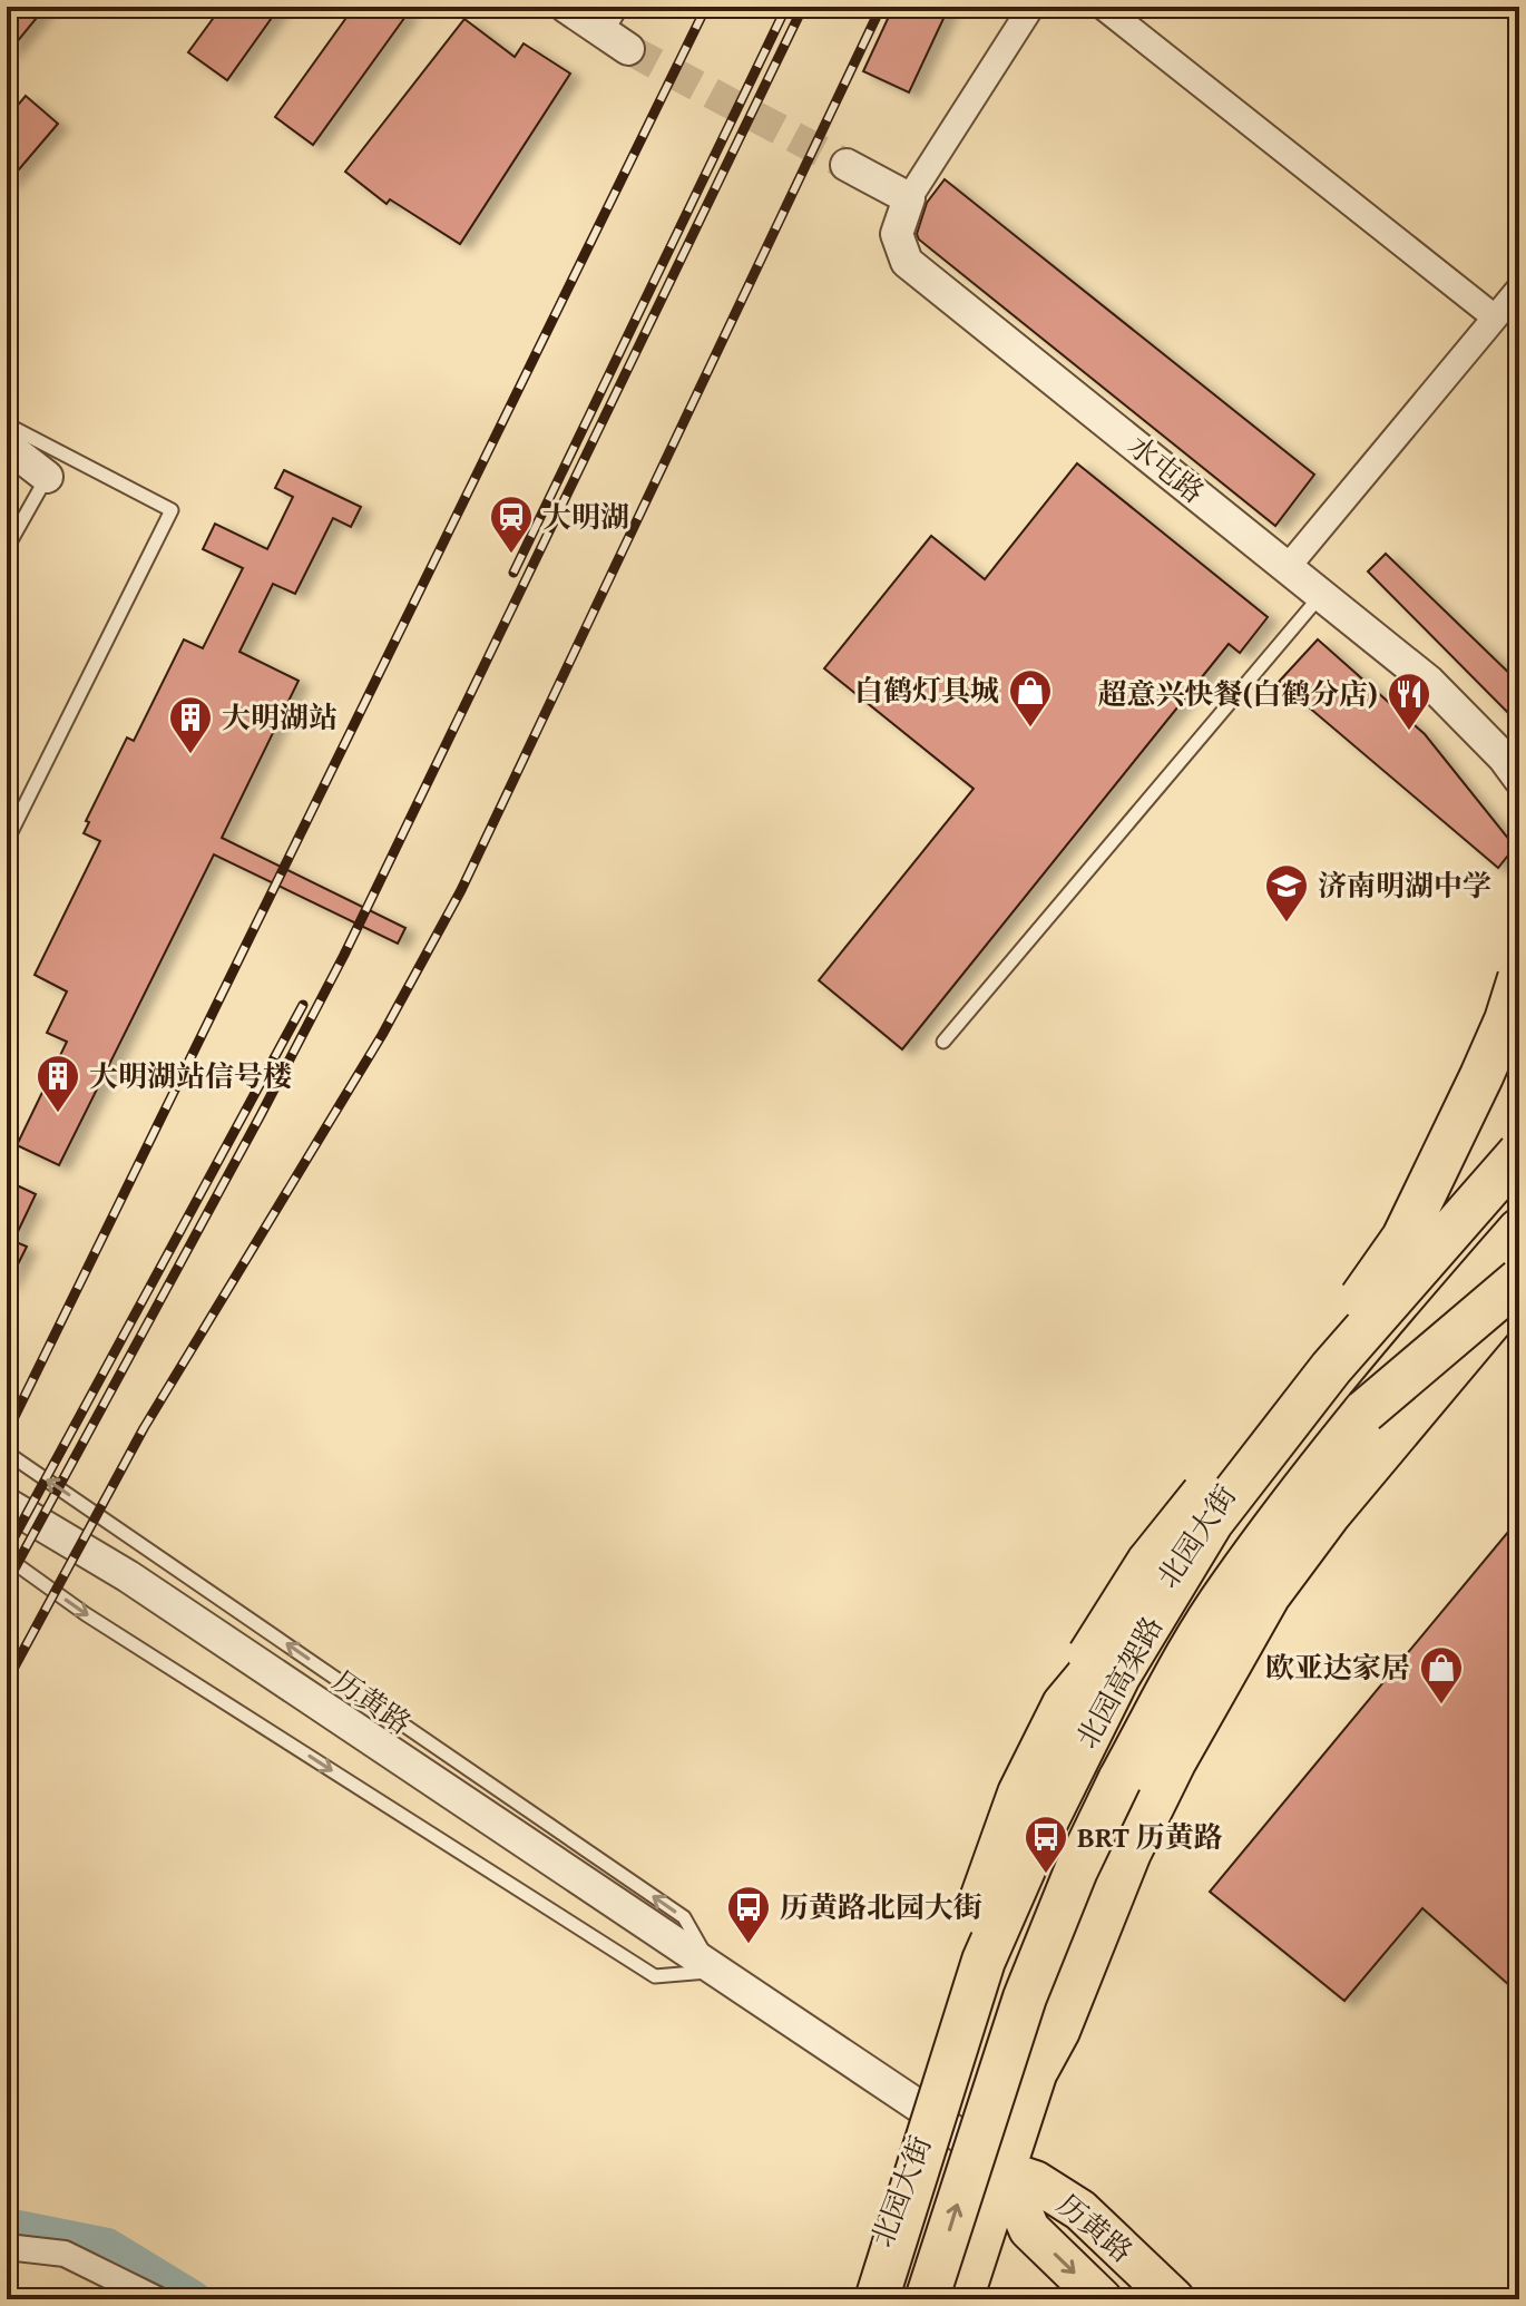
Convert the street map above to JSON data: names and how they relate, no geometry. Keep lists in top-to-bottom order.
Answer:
{
  "streets": {
    "highway": ["北园高架路"],
    "main road": ["北园大街", "历黄路"],
    "street": ["水屯路"]
  },
  "crossings": [
    ["北园大街", "历黄路"]
  ],
  "places": {
    "station": ["大明湖"],
    "shop": ["白鹤灯具城", "欧亚达家居"],
    "restaurant": ["超意兴快餐(白鹤分店)"],
    "building": ["大明湖站", "大明湖站信号楼"],
    "school or university": ["济南明湖中学"],
    "bus stop": ["BRT 历黄路", "历黄路北园大街"]
  }
}
